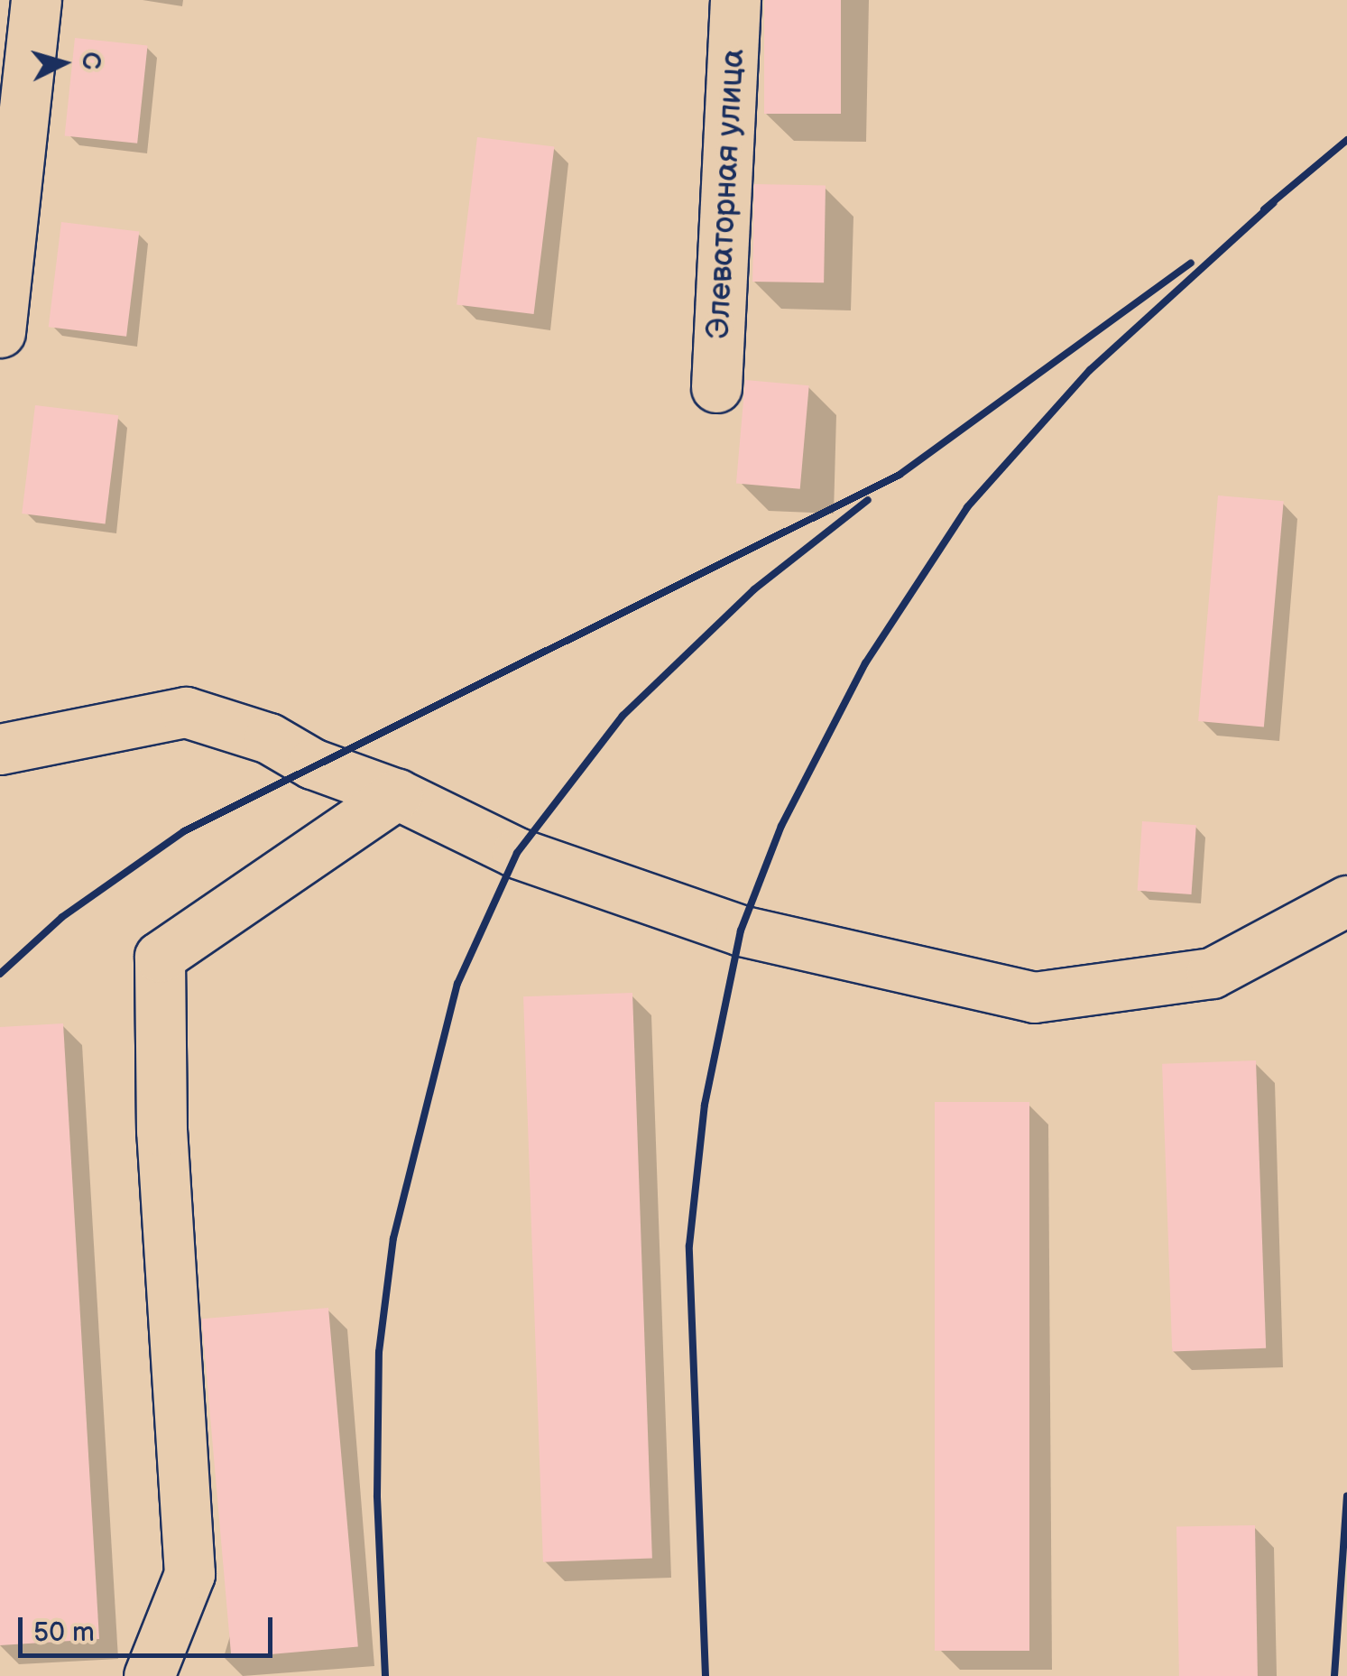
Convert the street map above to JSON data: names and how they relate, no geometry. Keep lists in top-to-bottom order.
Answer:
{
  "streets": {
    "street": ["Элеваторная улица"]
  },
  "scale_bar": "50 m",
  "north": "right"
}
